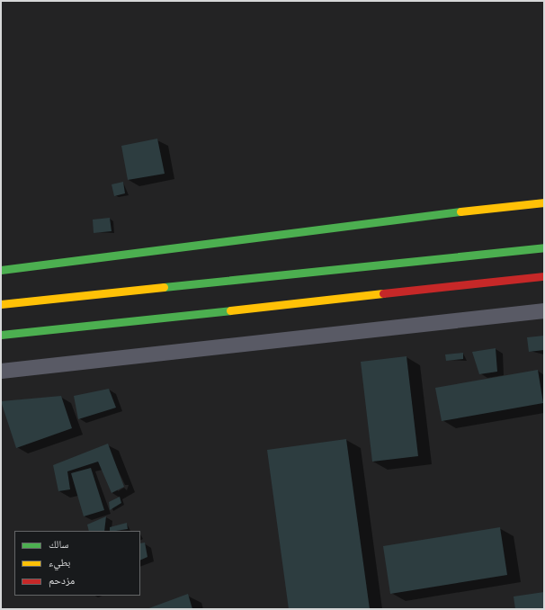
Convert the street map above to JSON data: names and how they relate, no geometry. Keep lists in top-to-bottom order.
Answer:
{
  "legend": ["سالك", "بطيء", "مزدحم"]
}
